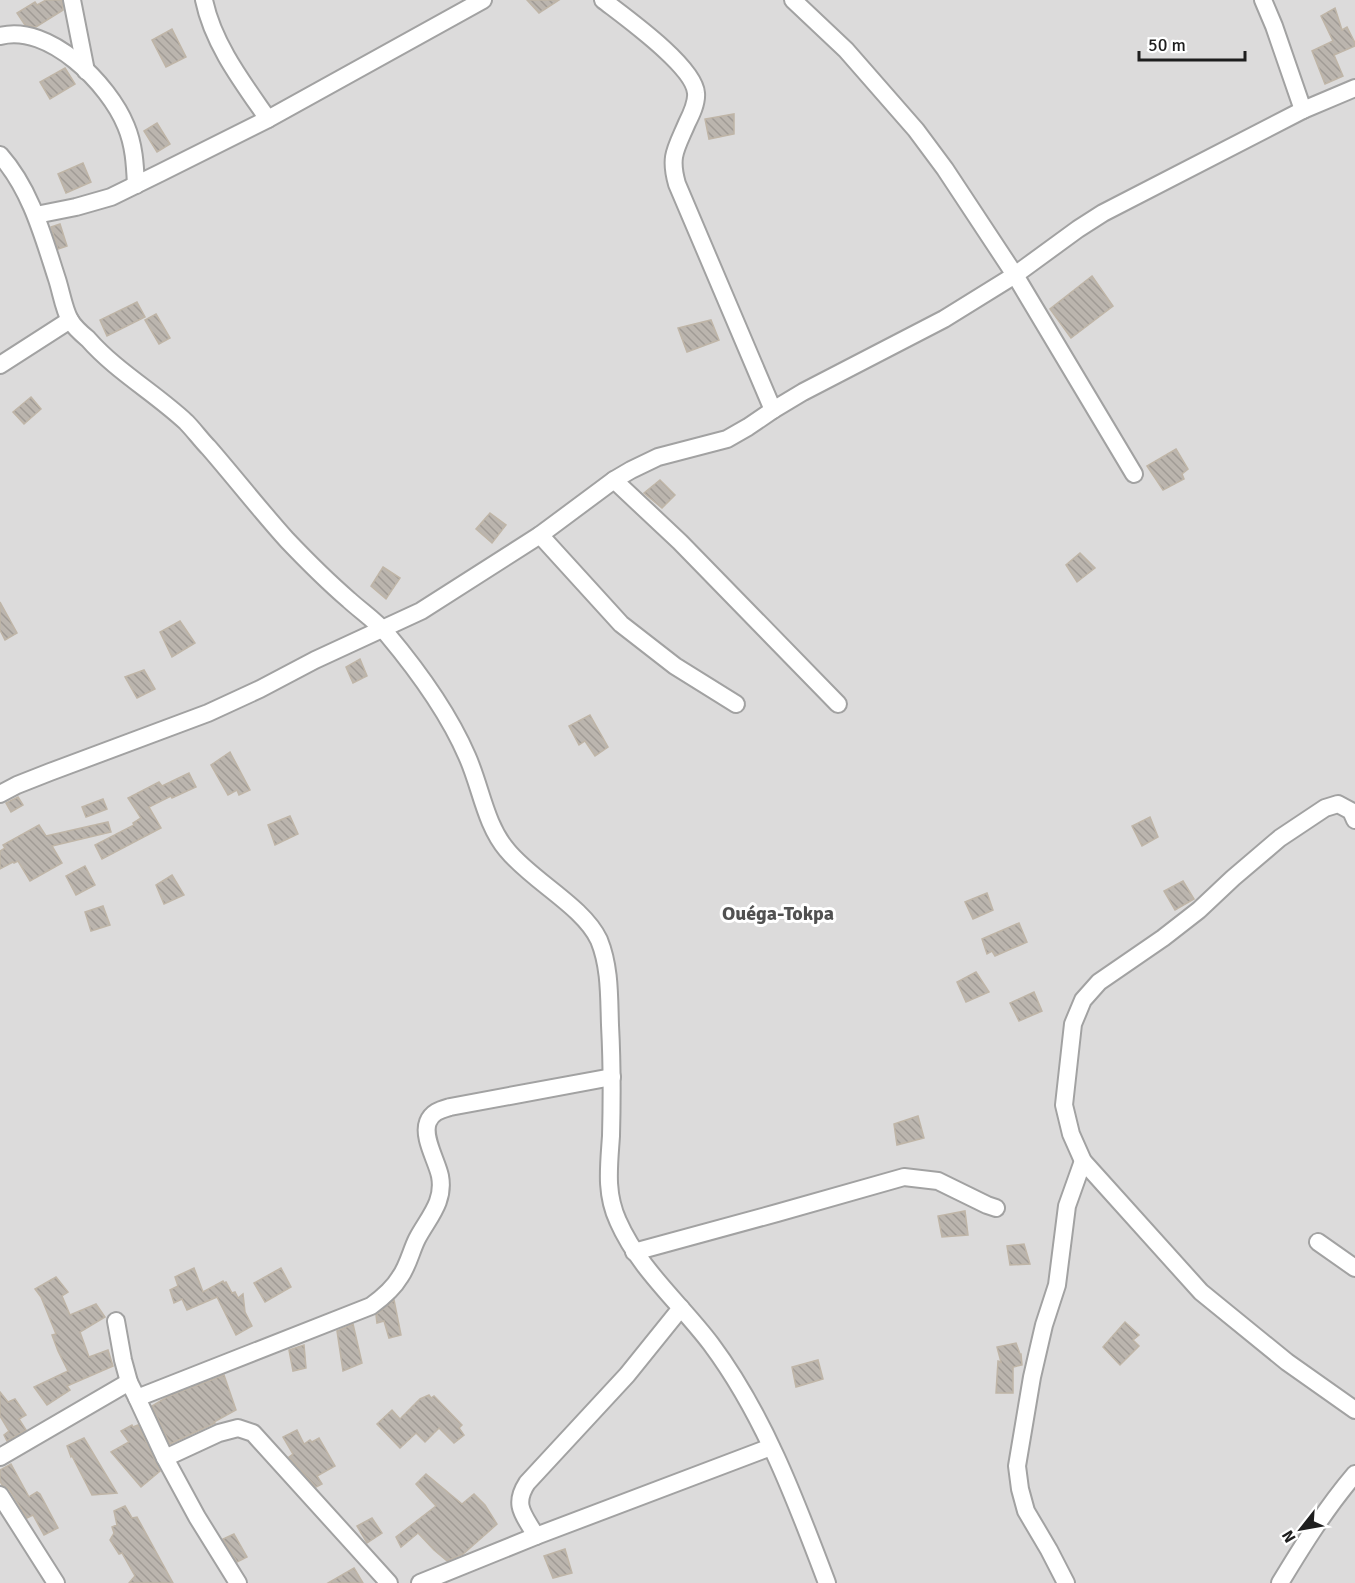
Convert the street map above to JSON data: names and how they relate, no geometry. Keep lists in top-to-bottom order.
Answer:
{
  "districts": ["Ouéga-Tokpa"],
  "scale_bar": "50 m",
  "north": "bottom left"
}
